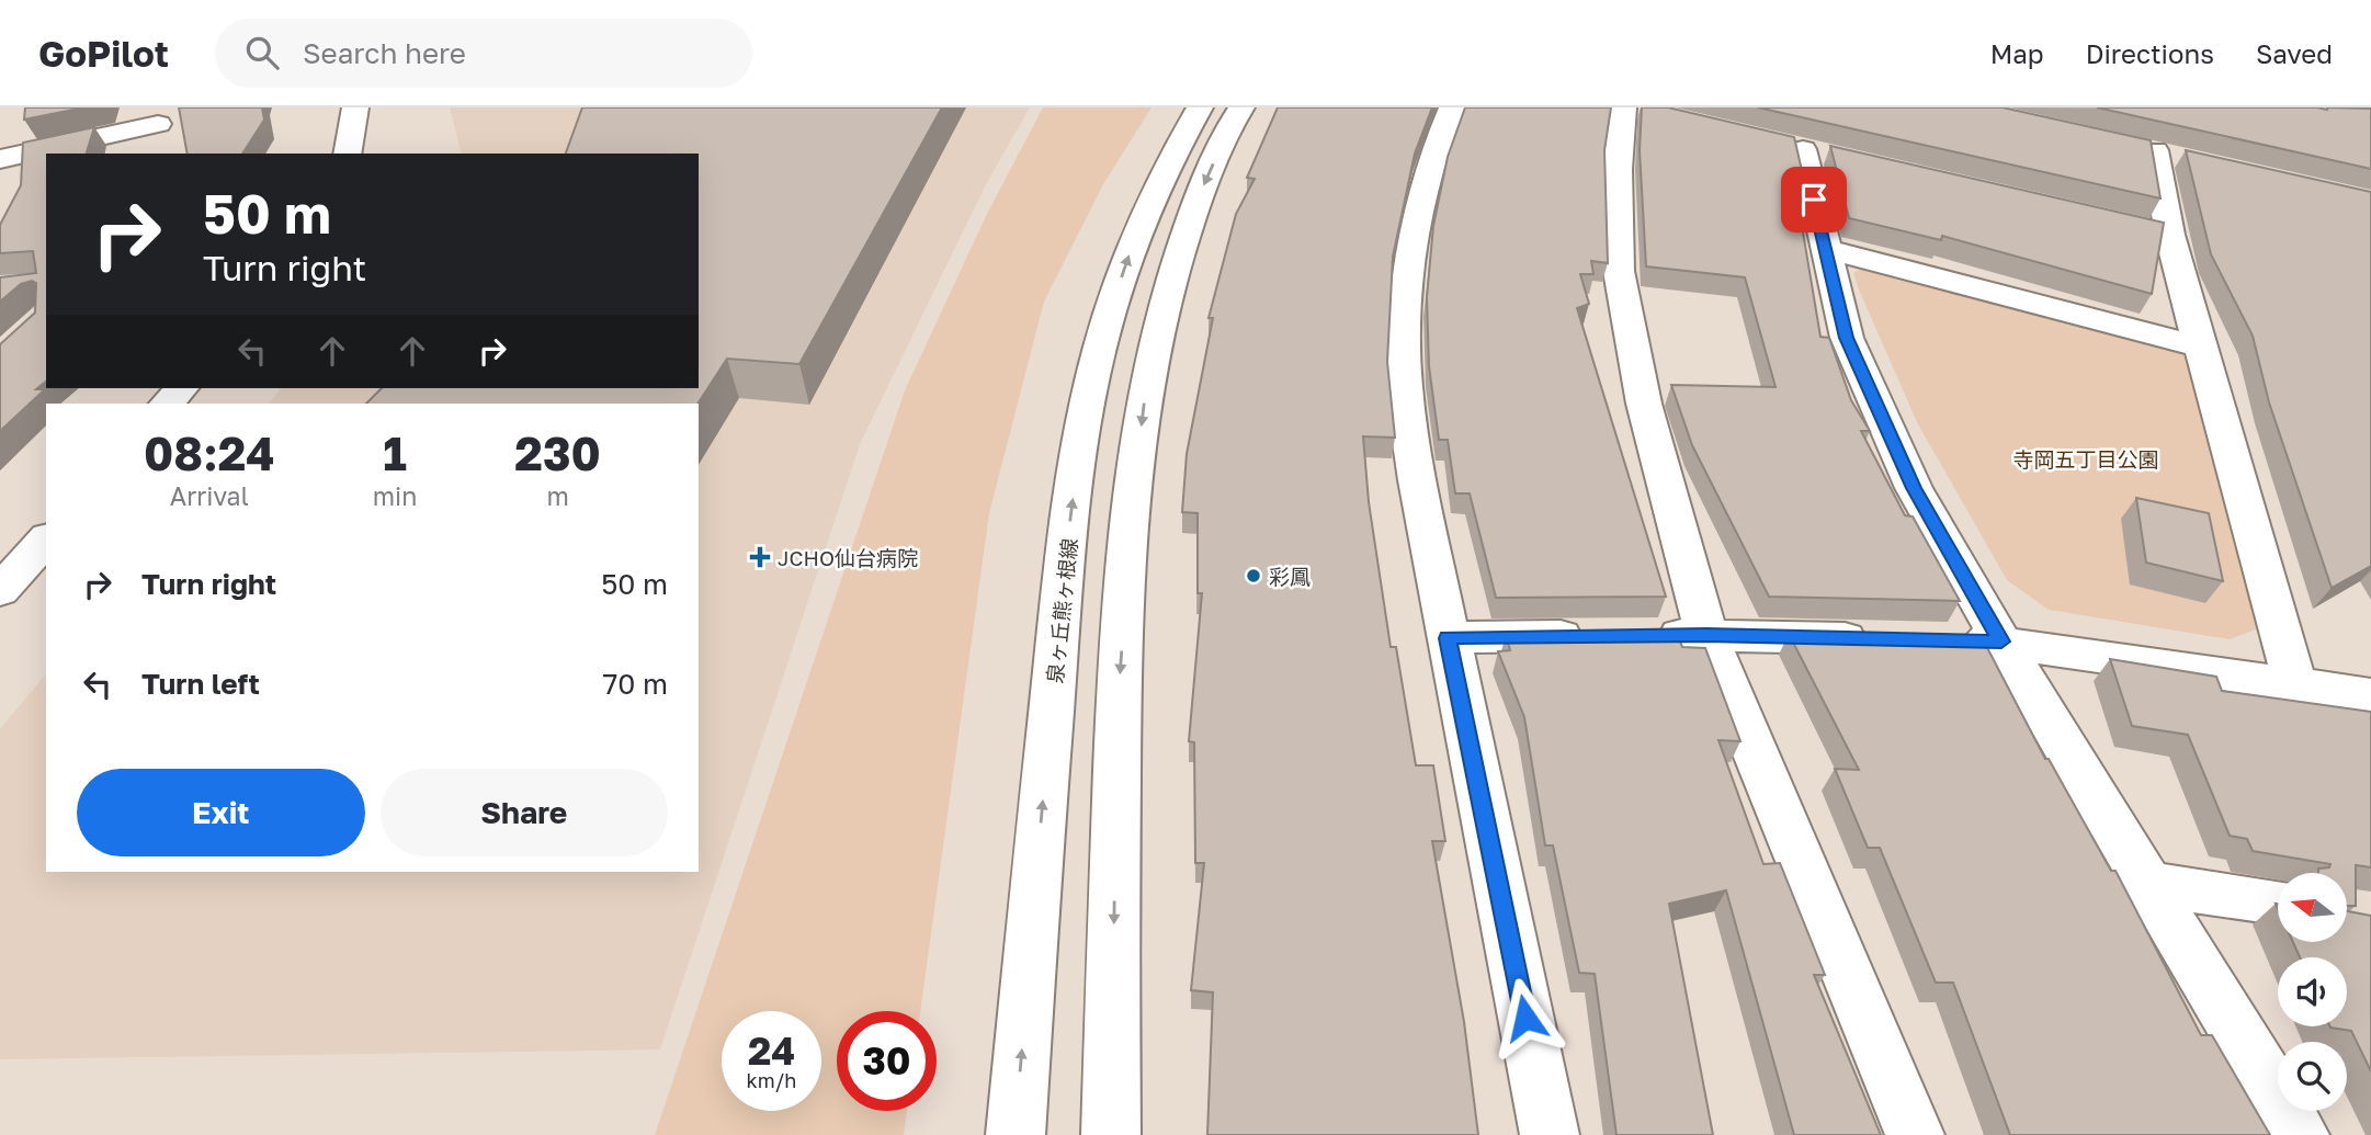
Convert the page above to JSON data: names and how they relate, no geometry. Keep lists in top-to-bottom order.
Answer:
{
  "streets": {
    "street": ["泉ヶ丘熊ヶ根線"]
  },
  "parks": ["寺岡五丁目公園"],
  "places": {
    "health": ["JCHO仙台病院"],
    "other": ["彩鳳"]
  },
  "north": "left",
  "page": {
    "header": "GoPilot",
    "search": "Search here",
    "nav": ["Map", "Directions", "Saved"],
    "turn": ["50 m", "Turn right"],
    "eta": [
      "08:24",
      "Arrival",
      "1",
      "min",
      "230",
      "m"
    ],
    "list": [
      {
        "name": "Turn right",
        "value": "50 m"
      },
      {
        "name": "Turn left",
        "value": "70 m"
      }
    ],
    "buttons": ["Exit", "Share"],
    "speed": "24 km/h",
    "limit": "30"
  }
}
